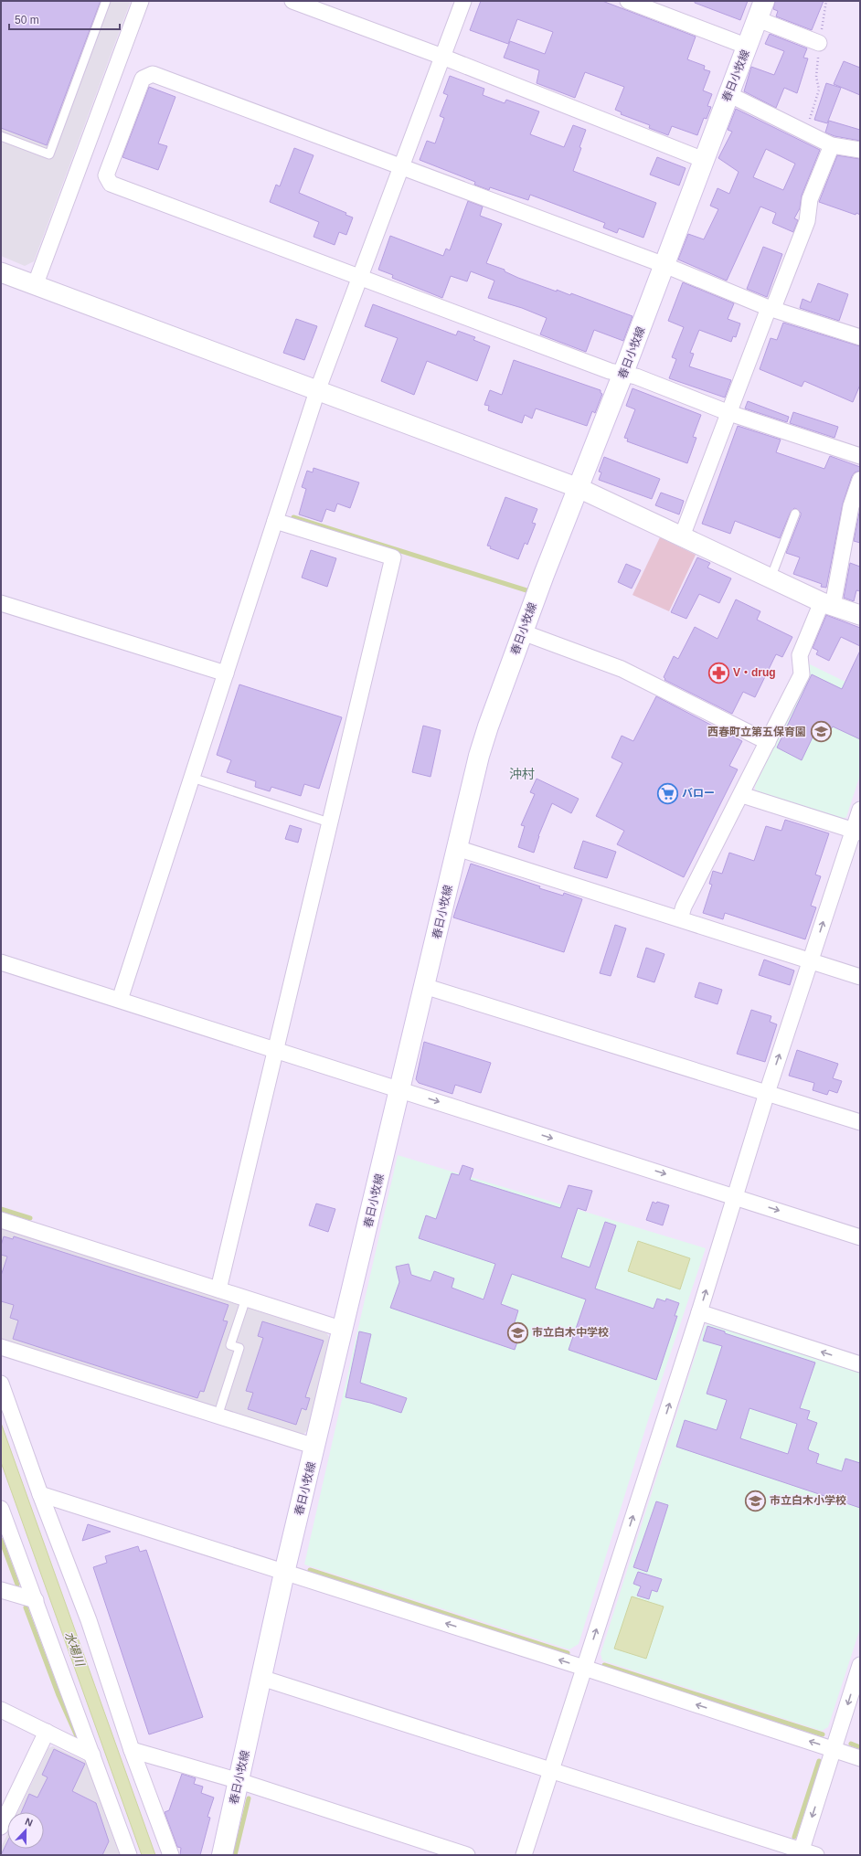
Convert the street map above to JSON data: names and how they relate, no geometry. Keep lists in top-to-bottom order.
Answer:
{
  "streets": {
    "main road": ["春日小牧線"]
  },
  "districts": ["沖村"],
  "water": ["水場川"],
  "places": {
    "pharmacy": ["V・drug"],
    "school or university": ["西春町立第五保育園", "市立白木中学校", "市立白木小学校"],
    "supermarket": ["バロー"]
  },
  "scale_bar": "50 m",
  "north": "top"
}
